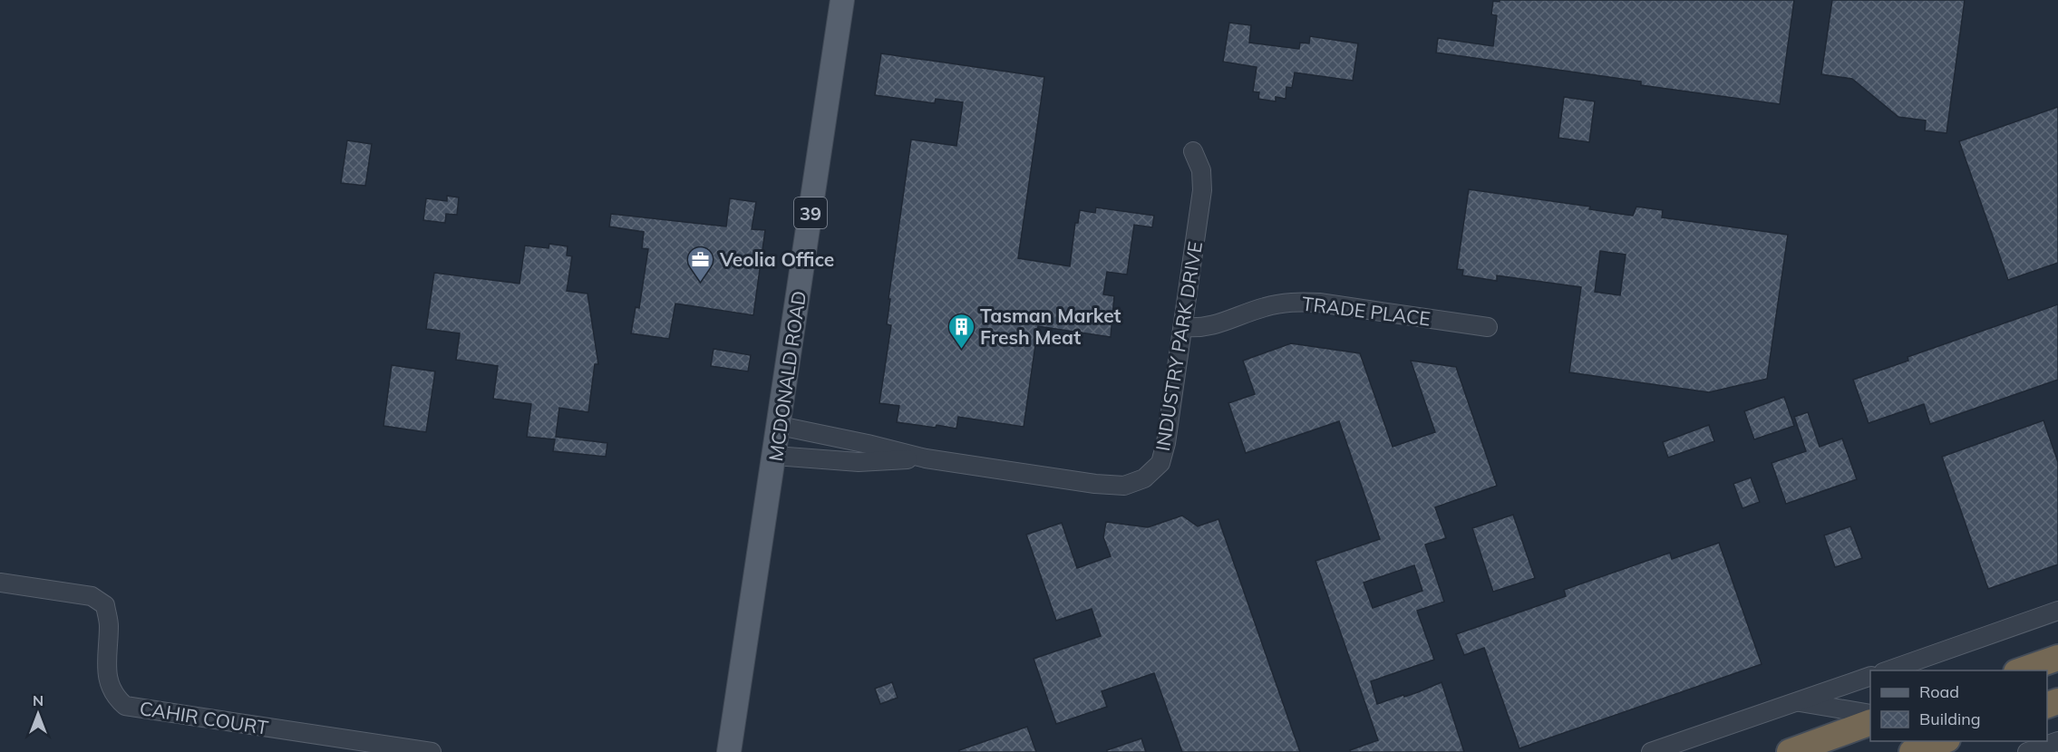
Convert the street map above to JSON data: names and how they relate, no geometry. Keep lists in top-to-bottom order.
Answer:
{
  "streets": {
    "main road": ["39", "MCDONALD ROAD"],
    "street": ["TRADE PLACE", "INDUSTRY PARK DRIVE", "CAHIR COURT"]
  },
  "crossings": [
    ["TRADE PLACE", "INDUSTRY PARK DRIVE"],
    ["INDUSTRY PARK DRIVE", "MCDONALD ROAD"]
  ],
  "places": {
    "office": ["Veolia Office"],
    "building": ["Tasman Market Fresh Meat"]
  },
  "legend": ["Road", "Building"],
  "north": "top"
}
